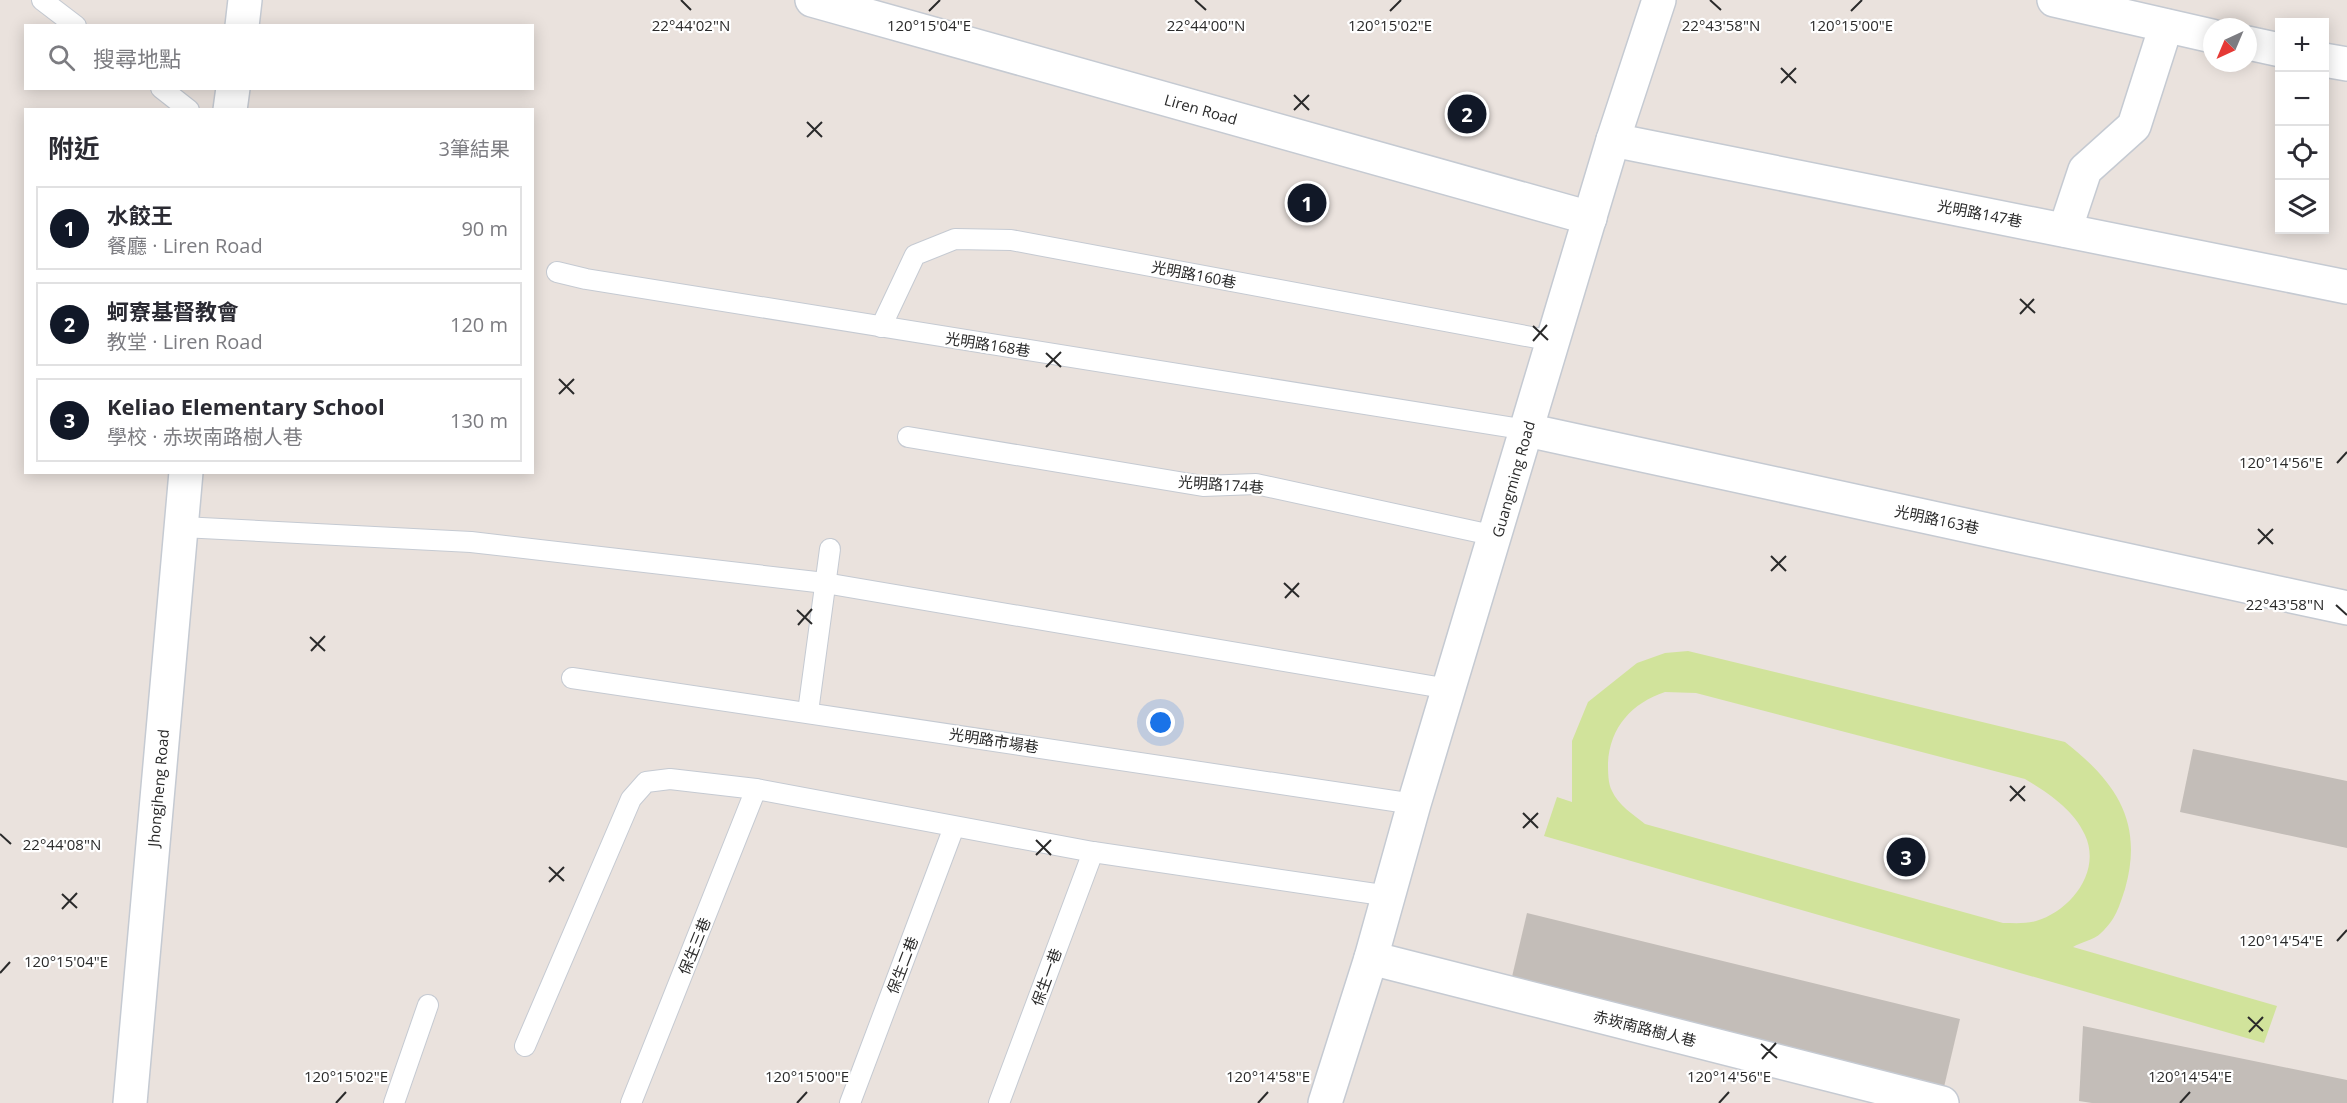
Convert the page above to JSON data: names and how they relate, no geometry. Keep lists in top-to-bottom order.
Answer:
{
  "streets": {
    "street": [
      "Liren Road",
      "光明路147巷",
      "Guangming Road",
      "光明路163巷",
      "Jhongjheng Road",
      "赤崁南路樹人巷"
    ],
    "lane": [
      "光明路160巷",
      "光明路168巷",
      "光明路174巷",
      "光明路市場巷",
      "保生三巷",
      "保生二巷",
      "保生一巷"
    ]
  },
  "crossings": [
    ["Liren Road", "Guangming Road"],
    ["光明路147巷", "Guangming Road"],
    ["光明路160巷", "光明路168巷"],
    ["光明路160巷", "Guangming Road"],
    ["光明路168巷", "Guangming Road"],
    ["光明路168巷", "光明路163巷"],
    ["Guangming Road", "光明路174巷"],
    ["Guangming Road", "光明路163巷"],
    ["Guangming Road", "光明路市場巷"],
    ["Guangming Road", "赤崁南路樹人巷"]
  ],
  "north": "bottom left",
  "page": {
    "map_buttons": ["+", "−"],
    "search": "搜尋地點",
    "pins": ["2", "1", "3"],
    "heading": ["附近", "3筆結果"],
    "list": [
      {
        "mark": "1",
        "name": "水餃王",
        "note": "餐廳 · Liren Road",
        "value": "90 m"
      },
      {
        "mark": "2",
        "name": "蚵寮基督教會",
        "note": "教堂 · Liren Road",
        "value": "120 m"
      },
      {
        "mark": "3",
        "name": "Keliao Elementary School",
        "note": "學校 · 赤崁南路樹人巷",
        "value": "130 m"
      }
    ]
  },
  "coordinates": [
    "22°44'02\"N",
    "22°44'00\"N",
    "22°43'58\"N",
    "120°15'04\"E",
    "120°15'02\"E",
    "120°15'00\"E",
    "120°14'56\"E",
    "22°44'08\"N",
    "120°14'54\"E",
    "120°14'58\"E"
  ]
}
